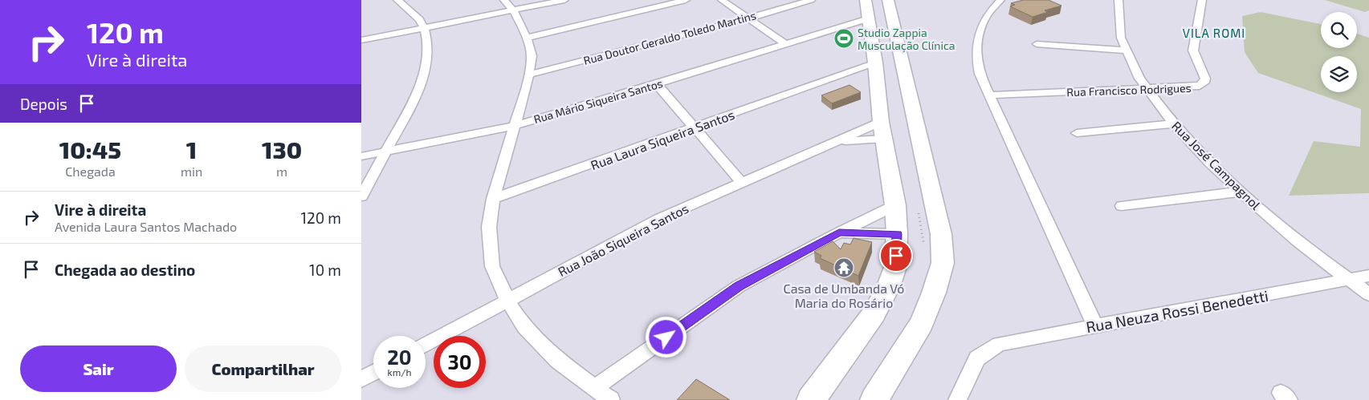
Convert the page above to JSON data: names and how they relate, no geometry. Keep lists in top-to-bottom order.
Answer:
{
  "streets": {
    "street": [
      "Rua Doutor Geraldo Toledo Martins",
      "Rua Francisco Rodrigues",
      "Rua Mário Siqueira Santos",
      "Rua Laura Siqueira Santos",
      "Rua José Campagnol",
      "Rua João Siqueira Santos",
      "Rua Neuza Rossi Benedetti"
    ]
  },
  "crossings": [
    ["Rua Francisco Rodrigues", "Rua José Campagnol"],
    ["Rua José Campagnol", "Rua Neuza Rossi Benedetti"]
  ],
  "districts": ["VILA ROMI"],
  "places": {
    "sports": ["Studio Zappia Musculação Clínica"],
    "temple": ["Casa de Umbanda Vó Maria do Rosário"]
  },
  "page": {
    "turn": ["120 m", "Vire à direita"],
    "then": "Depois",
    "eta": [
      "10:45",
      "Chegada",
      "1",
      "min",
      "130",
      "m"
    ],
    "list": [
      {
        "name": "Vire à direita",
        "note": "Avenida Laura Santos Machado",
        "value": "120 m"
      },
      {
        "name": "Chegada ao destino",
        "value": "10 m"
      }
    ],
    "speed": "20 km/h",
    "limit": "30",
    "buttons": ["Sair", "Compartilhar"]
  }
}
